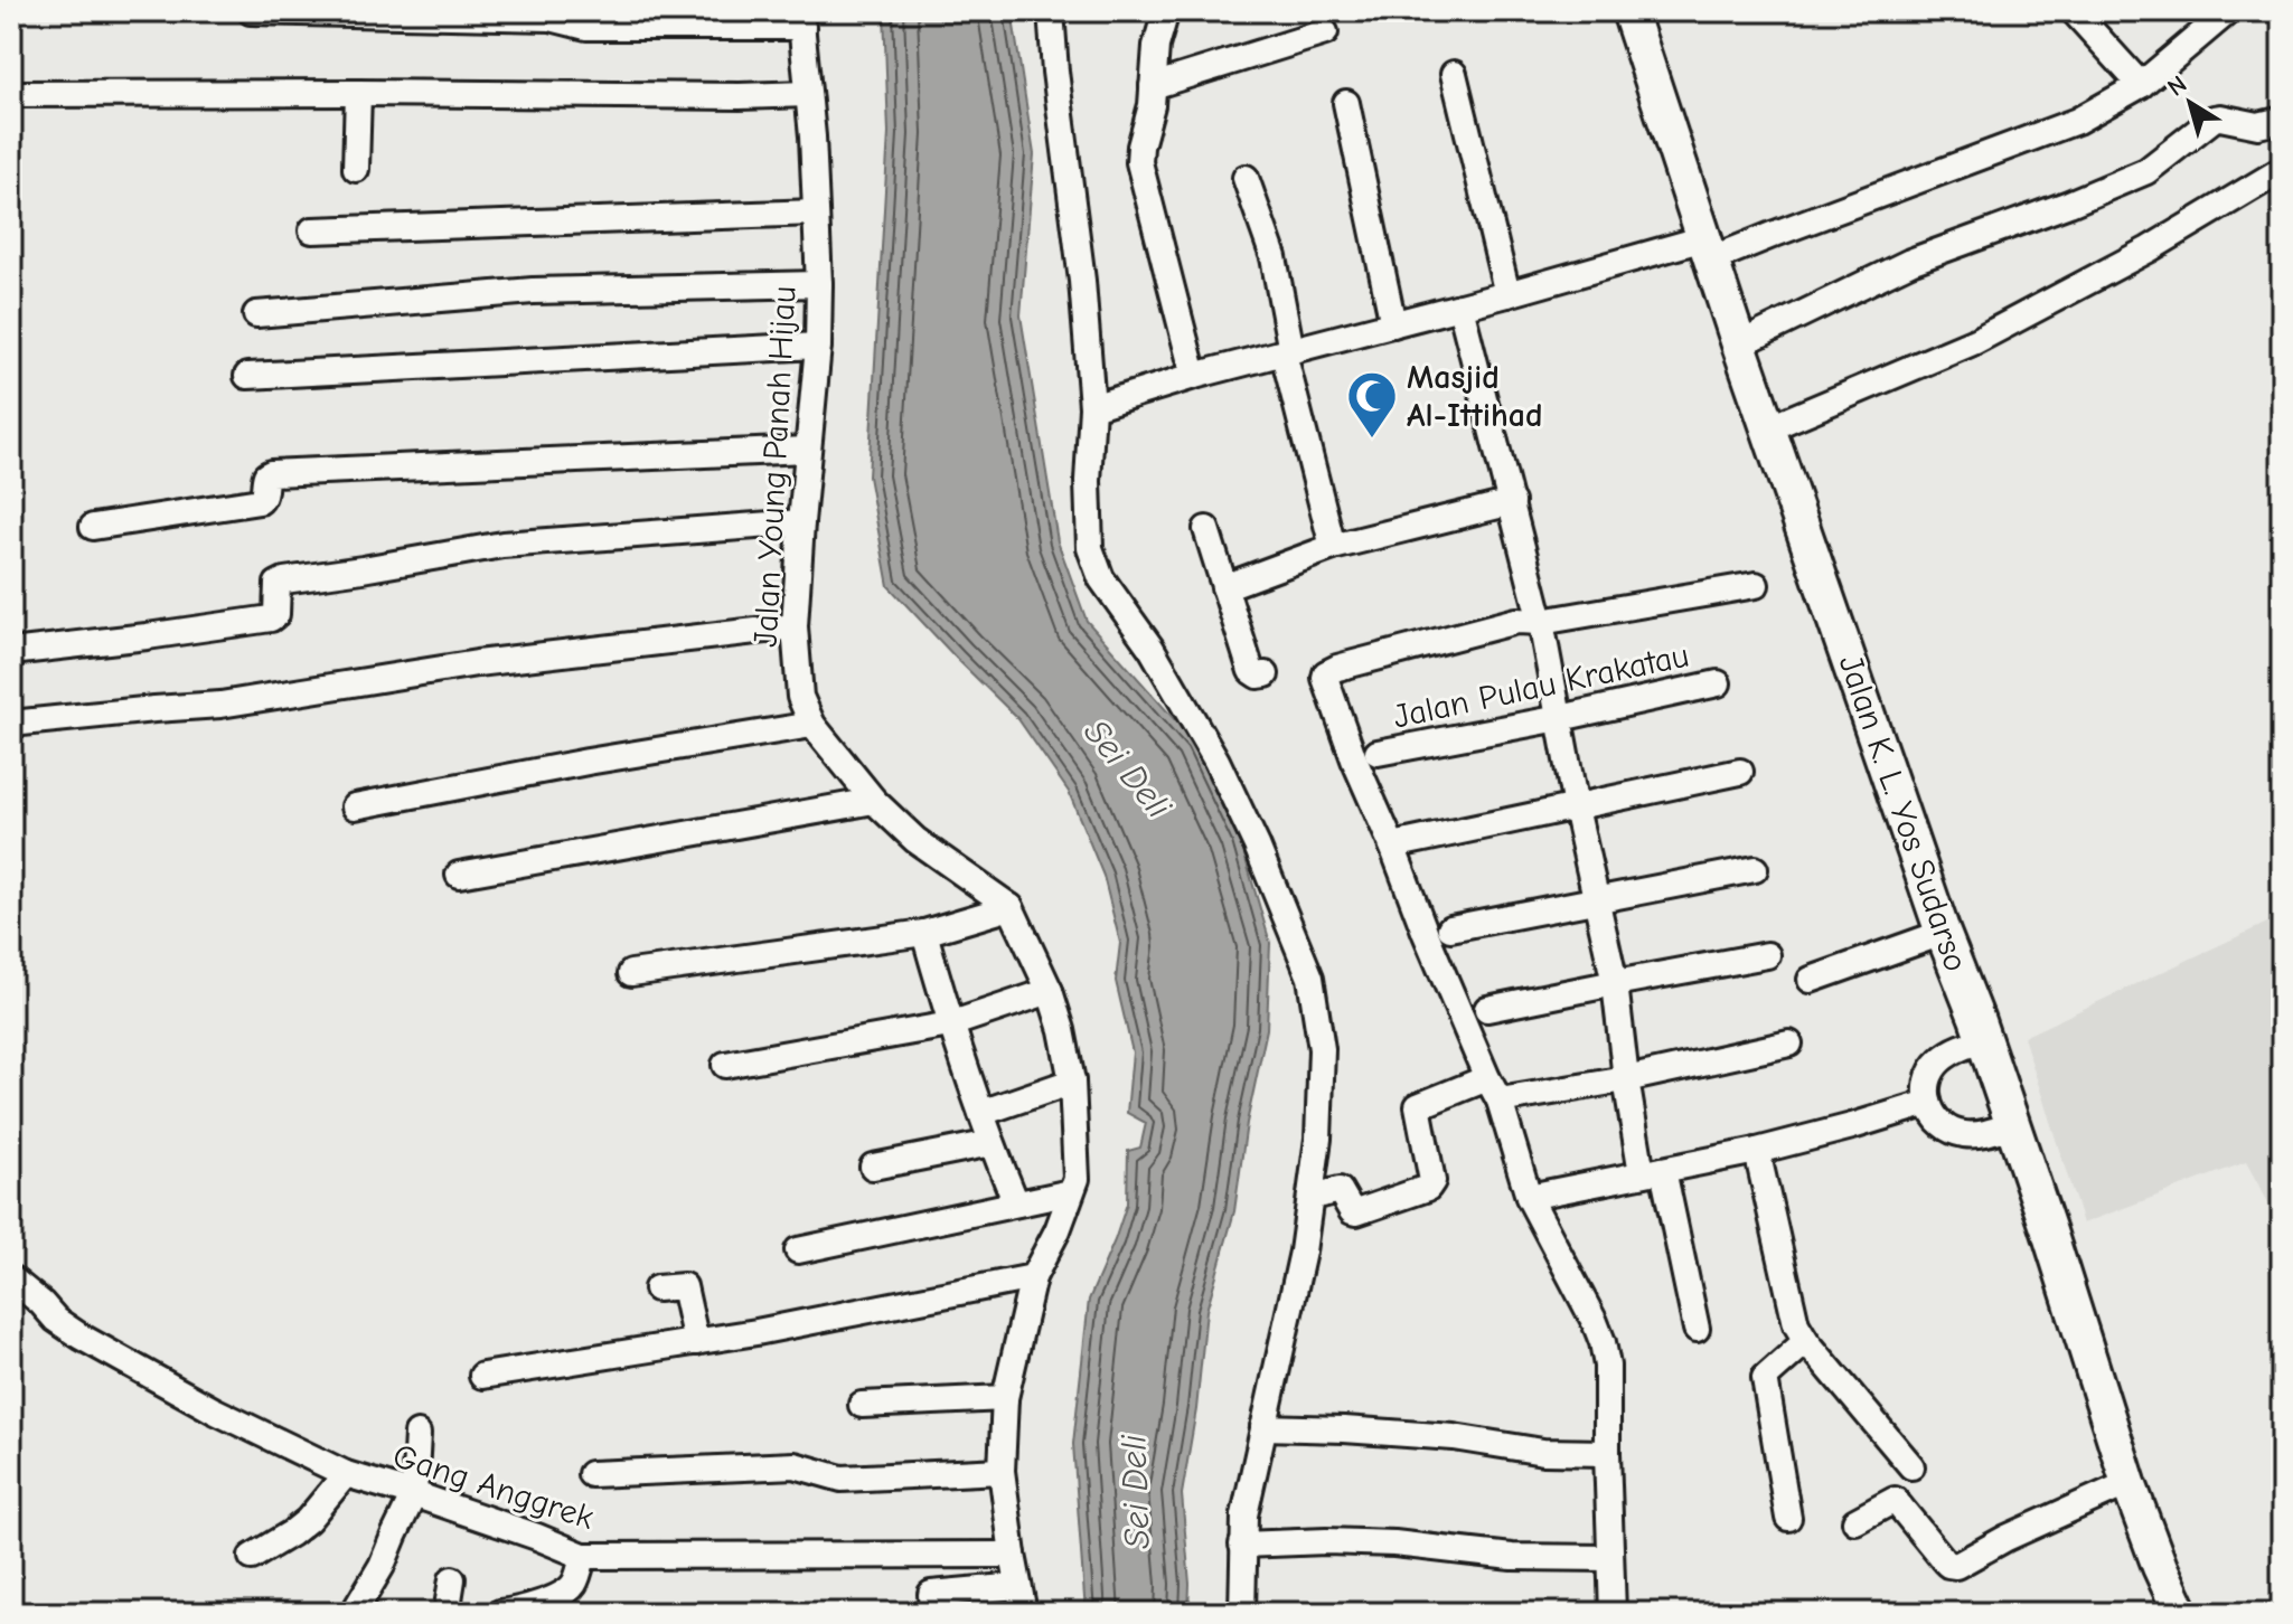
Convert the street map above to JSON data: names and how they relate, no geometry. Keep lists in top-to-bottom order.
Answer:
{
  "streets": {
    "highway": ["Jalan K. L. Yos Sudarso"],
    "street": ["Jalan Young Panah Hijau", "Jalan Pulau Krakatau", "Gang Anggrek"]
  },
  "crossings": [
    ["Jalan Young Panah Hijau", "Gang Anggrek"]
  ],
  "water": ["Sei Deli"],
  "places": {
    "mosque": ["Masjid Al-Ittihad"]
  },
  "north": "top left"
}
